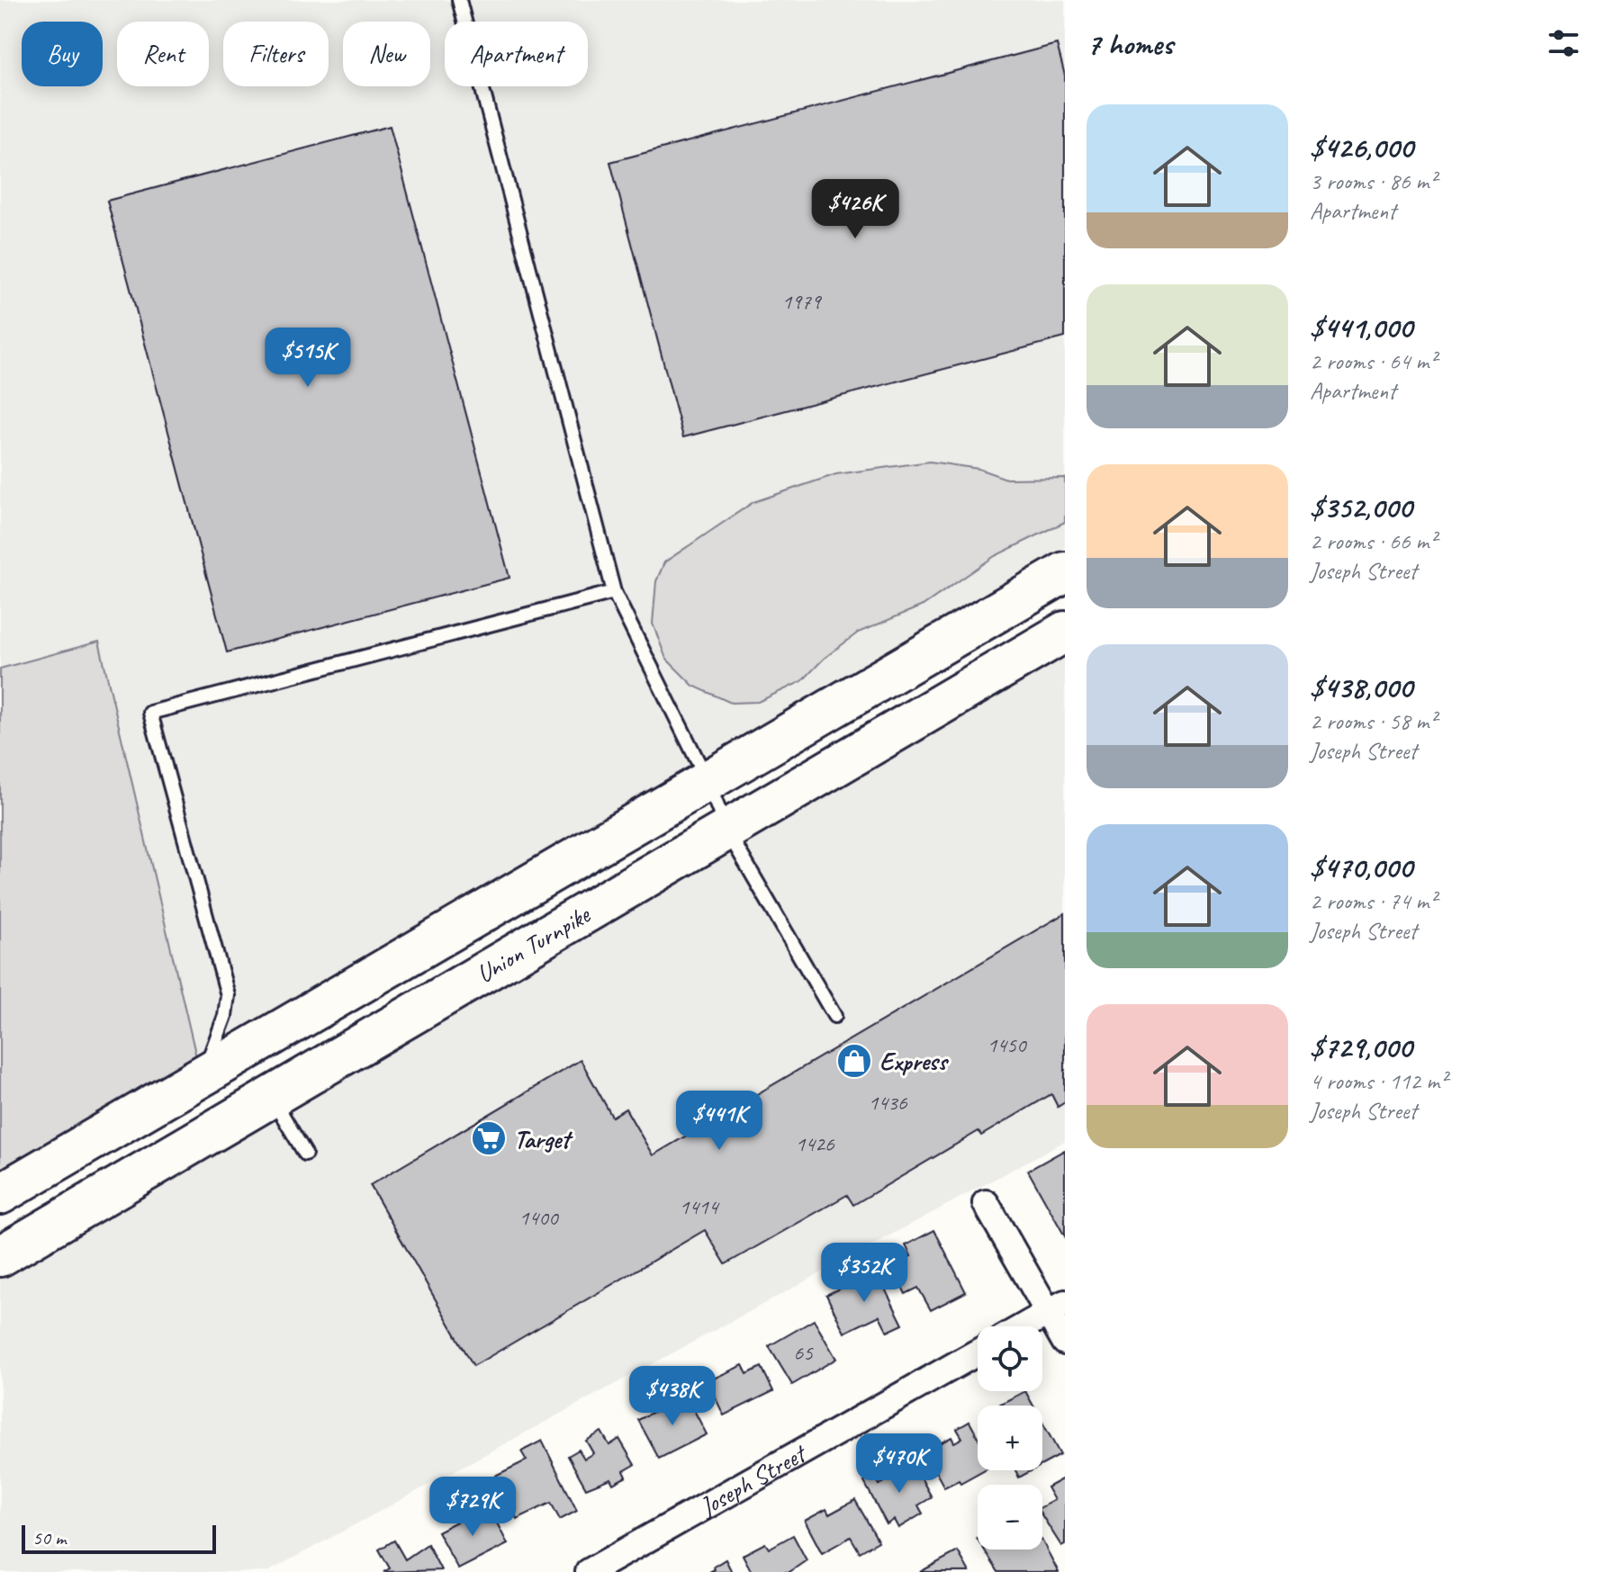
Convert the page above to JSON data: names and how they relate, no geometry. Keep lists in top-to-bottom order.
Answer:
{
  "streets": {
    "main road": ["Union Turnpike"],
    "street": ["Joseph Street"]
  },
  "places": {
    "shop": ["Express"],
    "supermarket": ["Target"]
  },
  "house_numbers": [
    "1979",
    "1450",
    "1436",
    "1426",
    "1414",
    "1400",
    "65"
  ],
  "scale_bar": "50 m",
  "page": {
    "heading": "7 homes",
    "chip": [
      "Buy",
      "Rent",
      "Filters",
      "New",
      "Apartment"
    ],
    "list": [
      {
        "name": "$426,000",
        "note": "3 rooms · 86 m² · Apartment"
      },
      {
        "name": "$441,000",
        "note": "2 rooms · 64 m² · Apartment"
      },
      {
        "name": "$352,000",
        "note": "2 rooms · 66 m² · Joseph Street"
      },
      {
        "name": "$438,000",
        "note": "2 rooms · 58 m² · Joseph Street"
      },
      {
        "name": "$470,000",
        "note": "2 rooms · 74 m² · Joseph Street"
      },
      {
        "name": "$729,000",
        "note": "4 rooms · 112 m² · Joseph Street"
      }
    ],
    "price": [
      "$426K",
      "$515K",
      "$441K",
      "$352K",
      "$438K",
      "$470K",
      "$729K"
    ],
    "map_buttons": ["+", "−"],
    "scale": "50 m"
  }
}
